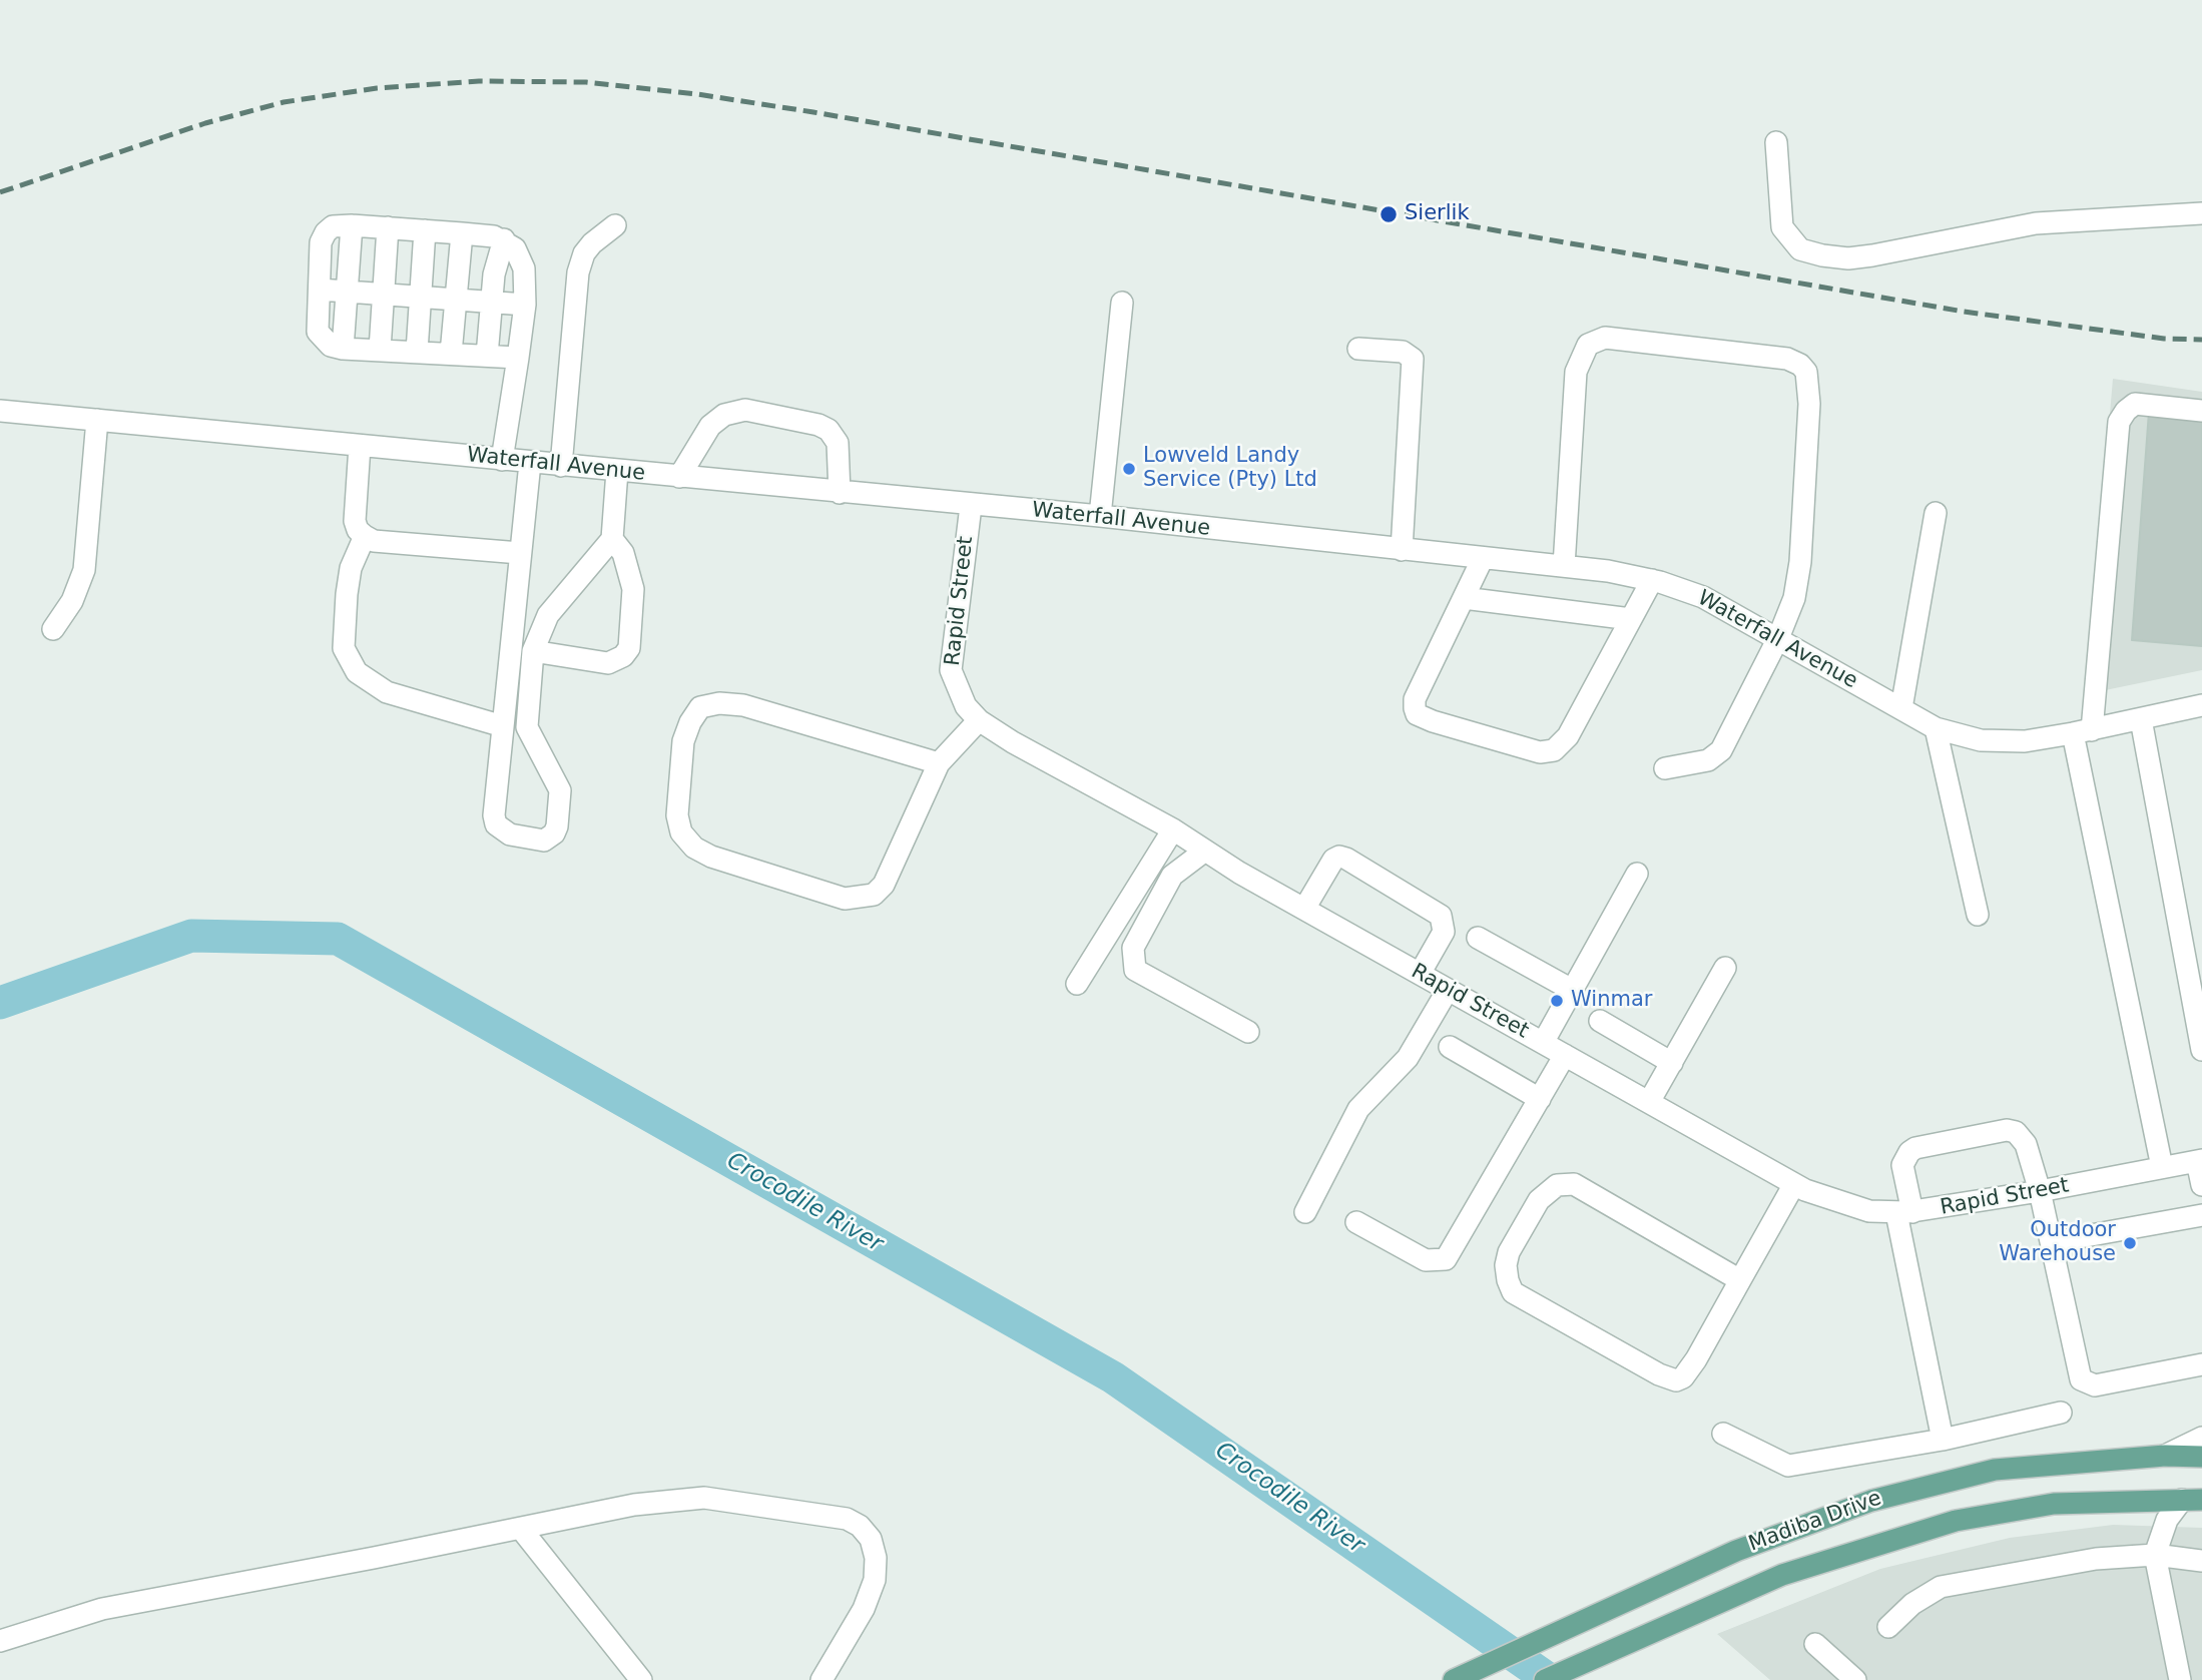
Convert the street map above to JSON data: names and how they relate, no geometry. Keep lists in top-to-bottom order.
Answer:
{
  "streets": {
    "main road": ["Madiba Drive"],
    "street": ["Waterfall Avenue", "Rapid Street"]
  },
  "crossings": [
    ["Waterfall Avenue", "Rapid Street"]
  ],
  "water": ["Crocodile River"],
  "places": [
    "Sierlik",
    "Lowveld Landy Service (Pty) Ltd",
    "Winmar",
    "Outdoor Warehouse"
  ]
}
